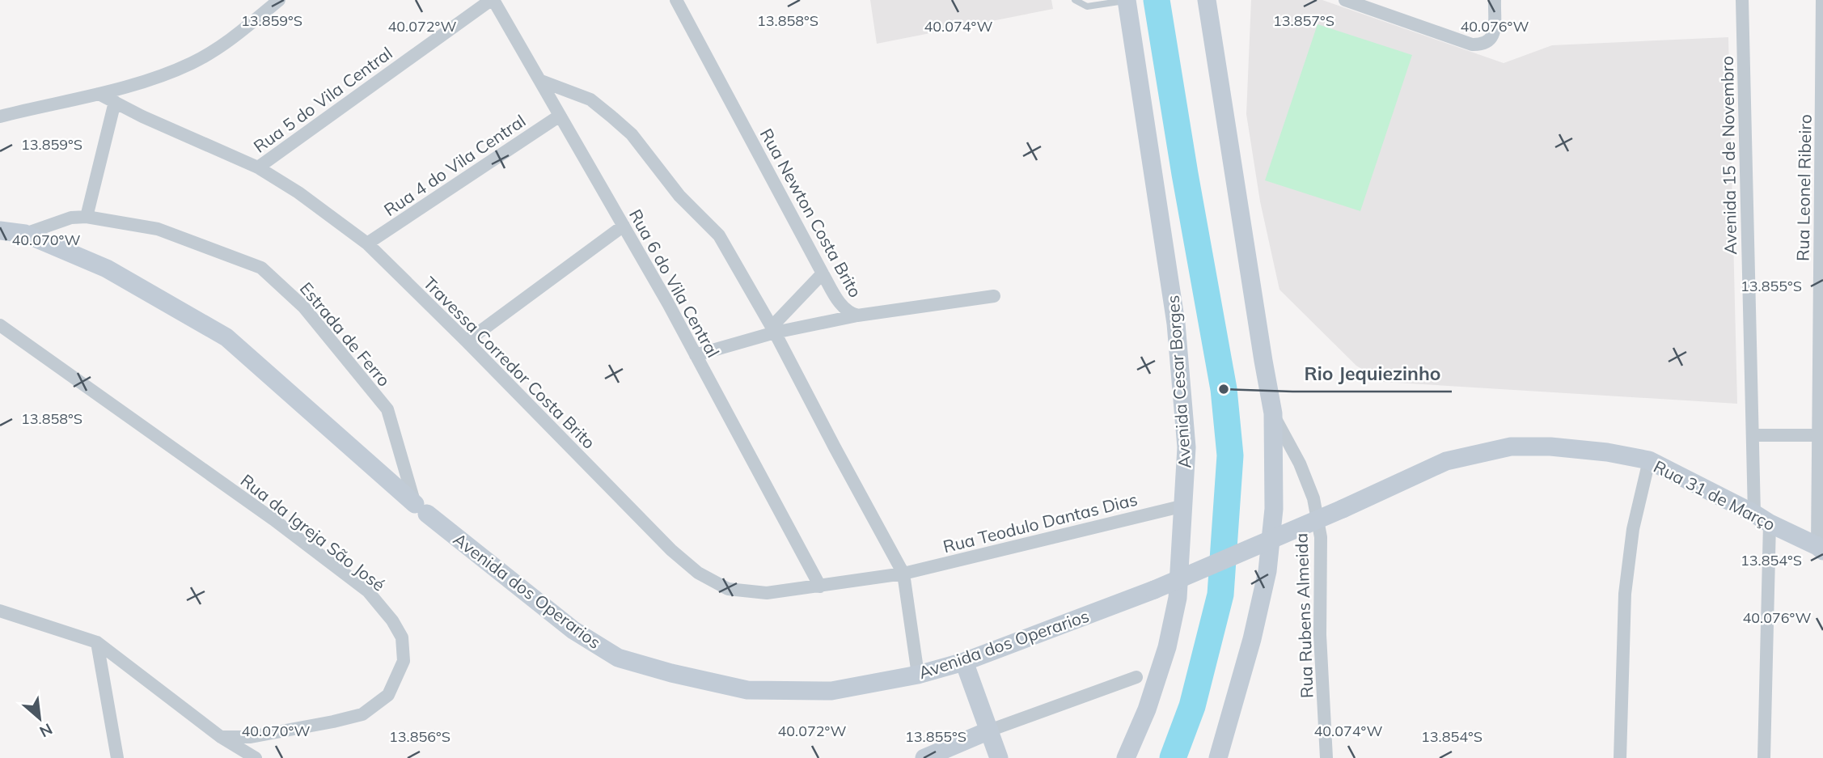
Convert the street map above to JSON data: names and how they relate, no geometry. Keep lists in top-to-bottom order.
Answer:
{
  "streets": {
    "street": [
      "Rua 5 do Vila Central",
      "Avenida 15 de Novembro",
      "Rua 4 do Vila Central",
      "Rua Leonel Ribeiro",
      "Rua Newton Costa Brito",
      "Rua 6 do Vila Central",
      "Estrada de Ferro",
      "Travessa Corredor Costa Brito",
      "Avenida Cesar Borges",
      "Rua 31 de Março",
      "Rua Teodulo Dantas Dias",
      "Rua da Igreja São José",
      "Avenida dos Operarios",
      "Rua Rubens Almeida"
    ]
  },
  "crossings": [
    ["Rua 5 do Vila Central", "Rua 6 do Vila Central"],
    ["Rua 5 do Vila Central", "Travessa Corredor Costa Brito"],
    ["Avenida 15 de Novembro", "Rua 31 de Março"],
    ["Rua 4 do Vila Central", "Rua 6 do Vila Central"],
    ["Rua 4 do Vila Central", "Travessa Corredor Costa Brito"],
    ["Rua Leonel Ribeiro", "Rua 31 de Março"],
    ["Rua 6 do Vila Central", "Travessa Corredor Costa Brito"],
    ["Estrada de Ferro", "Avenida dos Operarios"],
    ["Travessa Corredor Costa Brito", "Rua Teodulo Dantas Dias"],
    ["Avenida Cesar Borges", "Rua Teodulo Dantas Dias"],
    ["Rua 31 de Março", "Avenida dos Operarios"]
  ],
  "places": ["Rio Jequiezinho"],
  "north": "bottom right",
  "coordinates": [
    "13.858°S",
    "13.859°S",
    "13.857°S",
    "40.072°W",
    "40.074°W",
    "40.076°W",
    "40.070°W",
    "13.855°S",
    "13.854°S",
    "13.856°S"
  ]
}
